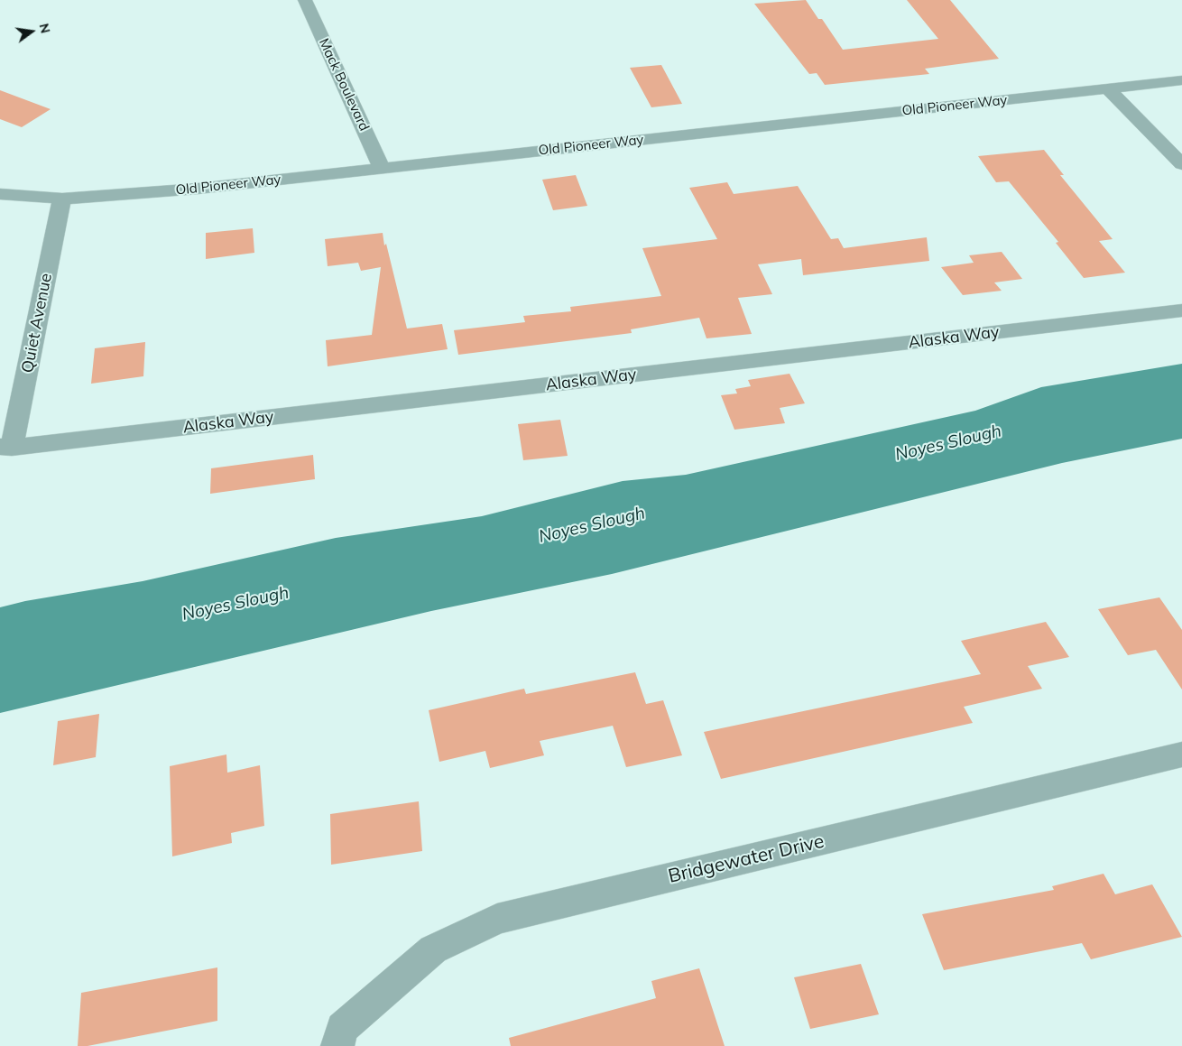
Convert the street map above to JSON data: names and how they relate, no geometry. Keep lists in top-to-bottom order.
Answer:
{
  "streets": {
    "street": [
      "Mack Boulevard",
      "Old Pioneer Way",
      "Quiet Avenue",
      "Alaska Way",
      "Bridgewater Drive"
    ]
  },
  "crossings": [
    ["Mack Boulevard", "Old Pioneer Way"],
    ["Old Pioneer Way", "Quiet Avenue"],
    ["Quiet Avenue", "Alaska Way"]
  ],
  "water": ["Noyes Slough"],
  "north": "right"
}
